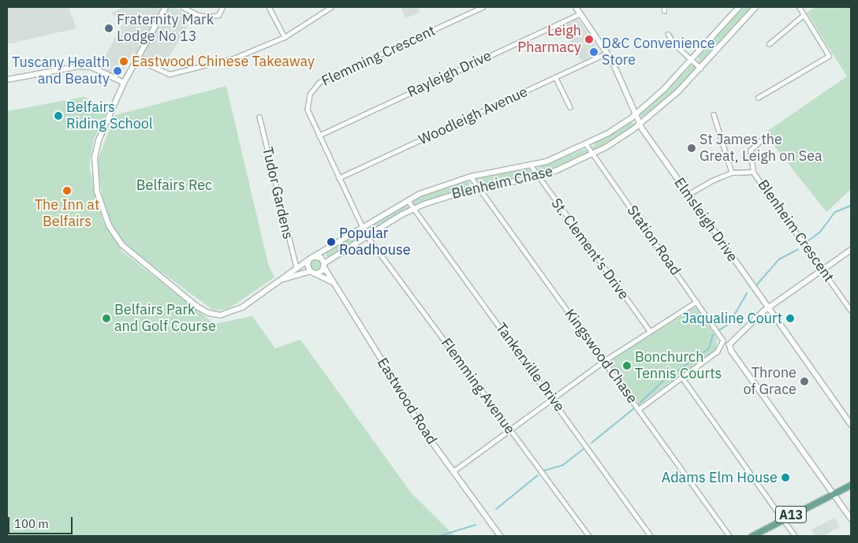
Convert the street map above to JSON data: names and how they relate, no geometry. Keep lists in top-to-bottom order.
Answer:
{
  "streets": {
    "main road": ["A13"],
    "street": [
      "Flemming Crescent",
      "Rayleigh Drive",
      "Woodleigh Avenue",
      "Blenheim Chase",
      "Tudor Gardens",
      "Elmsleigh Drive",
      "Blenheim Crescent",
      "Station Road",
      "St. Clement's Drive",
      "Kingswood Chase",
      "Tankerville Drive",
      "Flemming Avenue",
      "Eastwood Road"
    ]
  },
  "crossings": [
    ["Flemming Crescent", "Rayleigh Drive"],
    ["Flemming Crescent", "Woodleigh Avenue"],
    ["Flemming Crescent", "Blenheim Chase"],
    ["Flemming Crescent", "Flemming Avenue"],
    ["Rayleigh Drive", "Elmsleigh Drive"],
    ["Woodleigh Avenue", "Elmsleigh Drive"],
    ["Blenheim Chase", "Elmsleigh Drive"],
    ["Blenheim Chase", "Station Road"],
    ["Blenheim Chase", "St. Clement's Drive"],
    ["Blenheim Chase", "Kingswood Chase"],
    ["Blenheim Chase", "Tankerville Drive"],
    ["Blenheim Chase", "Flemming Avenue"],
    ["Blenheim Chase", "Eastwood Road"],
    ["Elmsleigh Drive", "Blenheim Crescent"]
  ],
  "parks": ["Belfairs Rec"],
  "places": [
    "Fraternity Mark Lodge No 13",
    "Leigh Pharmacy",
    "D&C Convenience Store",
    "Eastwood Chinese Takeaway",
    "Tuscany Health and Beauty",
    "Belfairs Riding School",
    "St James the Great, Leigh on Sea",
    "The Inn at Belfairs",
    "Popular Roadhouse",
    "Belfairs Park and Golf Course",
    "Jaqualine Court",
    "Bonchurch Tennis Courts",
    "Throne of Grace",
    "Adams Elm House"
  ],
  "scale_bar": "100 m"
}
